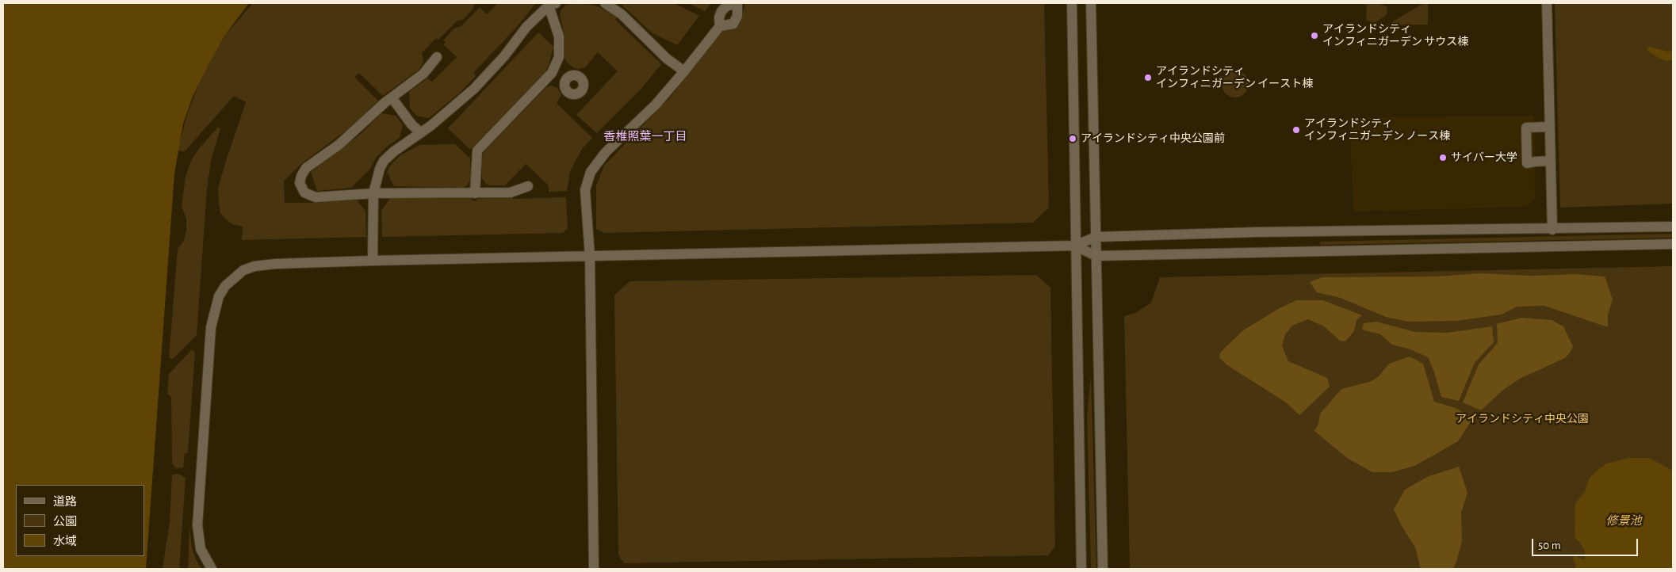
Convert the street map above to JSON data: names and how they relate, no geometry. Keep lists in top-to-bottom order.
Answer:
{
  "districts": ["香椎照葉一丁目"],
  "water": ["修景池"],
  "parks": ["アイランドシティ中央公園"],
  "places": [
    "アイランドシティ インフィニガーデン サウス棟",
    "アイランドシティ インフィニガーデン イースト棟",
    "アイランドシティ インフィニガーデン ノース棟",
    "アイランドシティ中央公園前",
    "サイバー大学"
  ],
  "legend": ["道路", "公園", "水域"],
  "scale_bar": "50 m"
}
